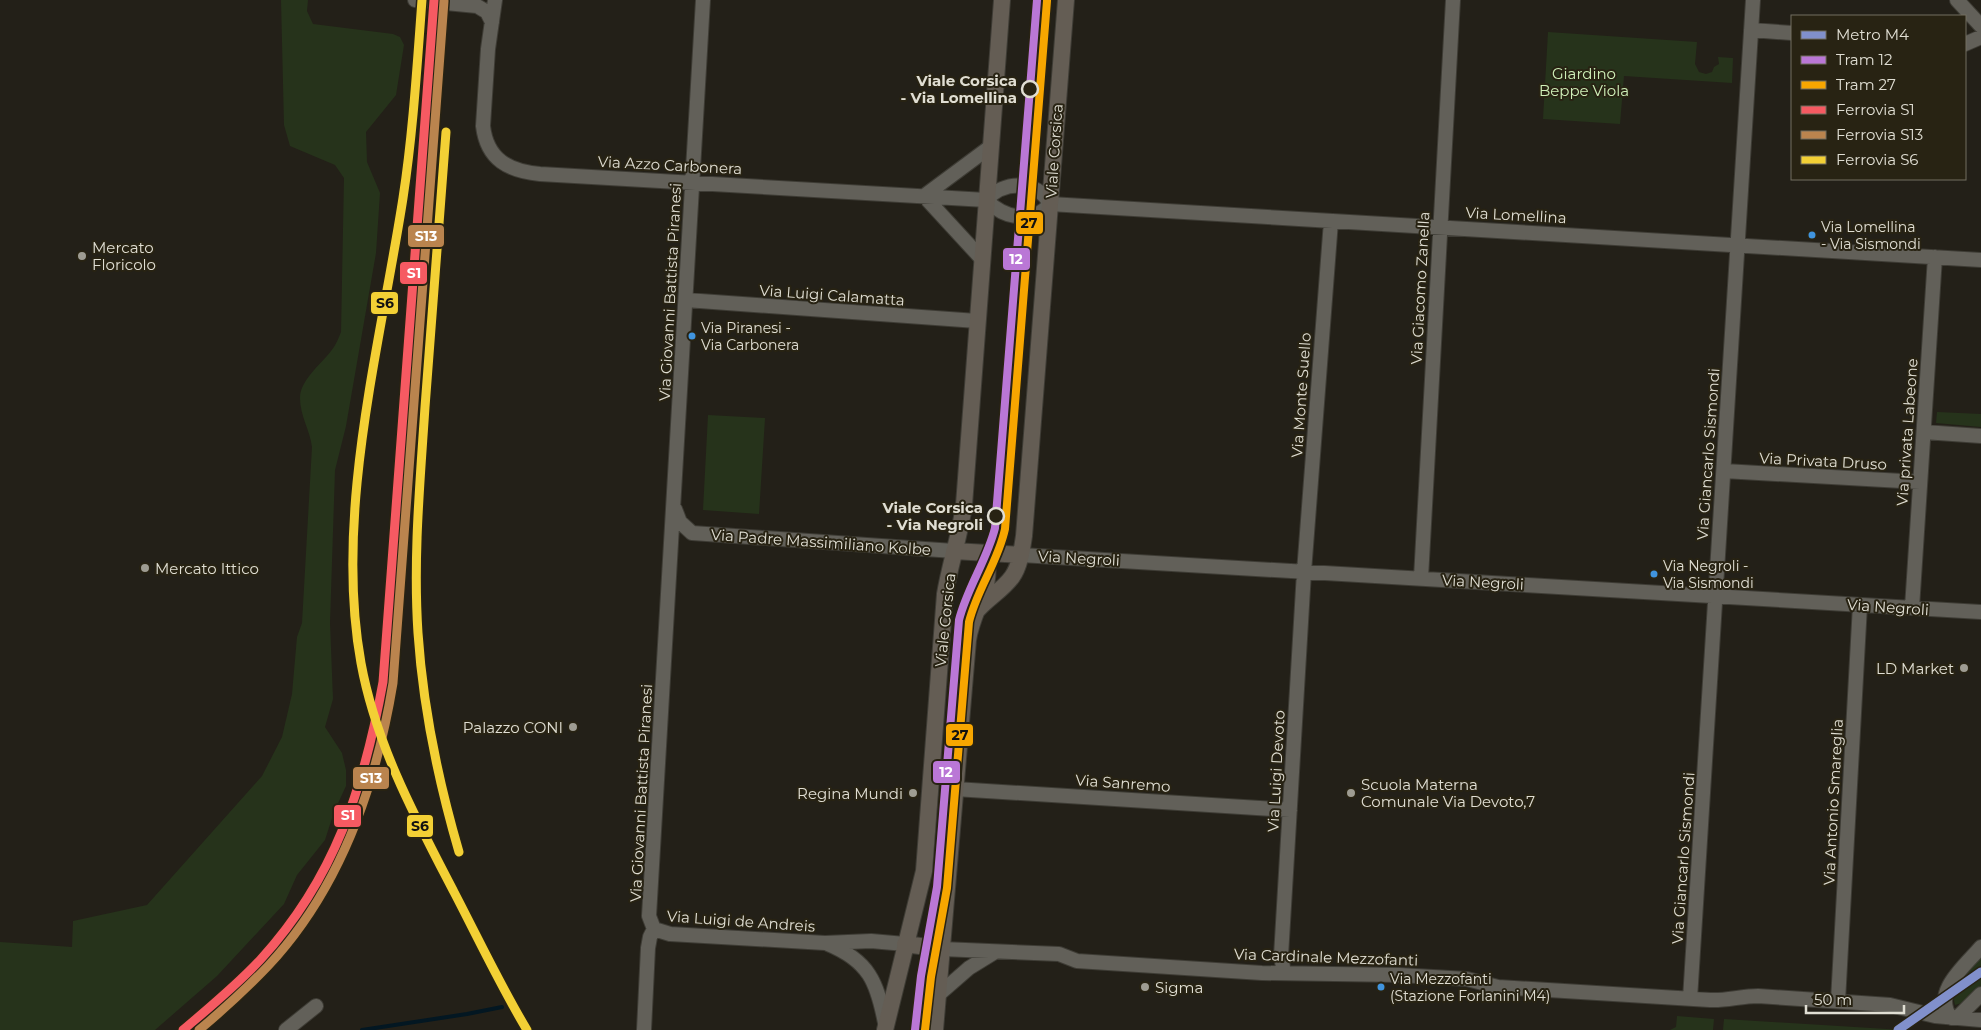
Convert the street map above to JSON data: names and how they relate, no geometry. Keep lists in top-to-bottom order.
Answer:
{
  "streets": {
    "main road": ["Viale Corsica", "Via Padre Massimiliano Kolbe", "Via Negroli"],
    "street": [
      "Via Azzo Carbonera",
      "Via Lomellina",
      "Via Giacomo Zanella",
      "Via Giovanni Battista Piranesi",
      "Via Luigi Calamatta",
      "Via Monte Suello",
      "Via privata Labeone",
      "Via Giancarlo Sismondi",
      "Via Privata Druso",
      "Via Luigi Devoto",
      "Via Sanremo",
      "Via Antonio Smareglia",
      "Via Luigi de Andreis",
      "Via Cardinale Mezzofanti"
    ]
  },
  "crossings": [
    ["Viale Corsica", "Via Azzo Carbonera"],
    ["Viale Corsica", "Via Lomellina"],
    ["Viale Corsica", "Via Luigi Calamatta"],
    ["Viale Corsica", "Via Padre Massimiliano Kolbe"],
    ["Viale Corsica", "Via Negroli"],
    ["Viale Corsica", "Via Sanremo"],
    ["Viale Corsica", "Via Luigi de Andreis"],
    ["Viale Corsica", "Via Cardinale Mezzofanti"],
    ["Via Azzo Carbonera", "Via Giovanni Battista Piranesi"],
    ["Via Lomellina", "Via Giacomo Zanella"],
    ["Via Lomellina", "Via Monte Suello"],
    ["Via Lomellina", "Via privata Labeone"],
    ["Via Lomellina", "Via Giancarlo Sismondi"],
    ["Via Giacomo Zanella", "Via Negroli"],
    ["Via Giovanni Battista Piranesi", "Via Luigi Calamatta"],
    ["Via Giovanni Battista Piranesi", "Via Padre Massimiliano Kolbe"],
    ["Via Giovanni Battista Piranesi", "Via Luigi de Andreis"],
    ["Via Monte Suello", "Via Negroli"],
    ["Via Monte Suello", "Via Luigi Devoto"],
    ["Via privata Labeone", "Via Privata Druso"],
    ["Via privata Labeone", "Via Negroli"],
    ["Via Giancarlo Sismondi", "Via Privata Druso"],
    ["Via Giancarlo Sismondi", "Via Negroli"],
    ["Via Giancarlo Sismondi", "Via Cardinale Mezzofanti"],
    ["Via Padre Massimiliano Kolbe", "Via Negroli"],
    ["Via Negroli", "Via Luigi Devoto"],
    ["Via Negroli", "Via Antonio Smareglia"],
    ["Via Luigi Devoto", "Via Sanremo"],
    ["Via Luigi Devoto", "Via Cardinale Mezzofanti"],
    ["Via Antonio Smareglia", "Via Cardinale Mezzofanti"]
  ],
  "parks": ["Giardino Beppe Viola"],
  "places": [
    "Viale Corsica - Via Lomellina",
    "Via Lomellina - Via Sismondi",
    "Mercato Floricolo",
    "Via Piranesi - Via Carbonera",
    "Viale Corsica - Via Negroli",
    "Mercato Ittico",
    "Via Negroli - Via Sismondi",
    "LD Market",
    "Palazzo CONI",
    "Regina Mundi",
    "Scuola Materna Comunale Via Devoto,7",
    "Sigma",
    "Via Mezzofanti (Stazione Forlanini M4)"
  ],
  "lines": [
    "tram line 12",
    "rail line S1",
    "rail line S6",
    "tram line 27",
    "rail line S13",
    "metro line M4"
  ],
  "legend": [
    "Metro M4",
    "Tram 12",
    "Tram 27",
    "Ferrovia S1",
    "Ferrovia S13",
    "Ferrovia S6"
  ],
  "scale_bar": "50 m"
}
